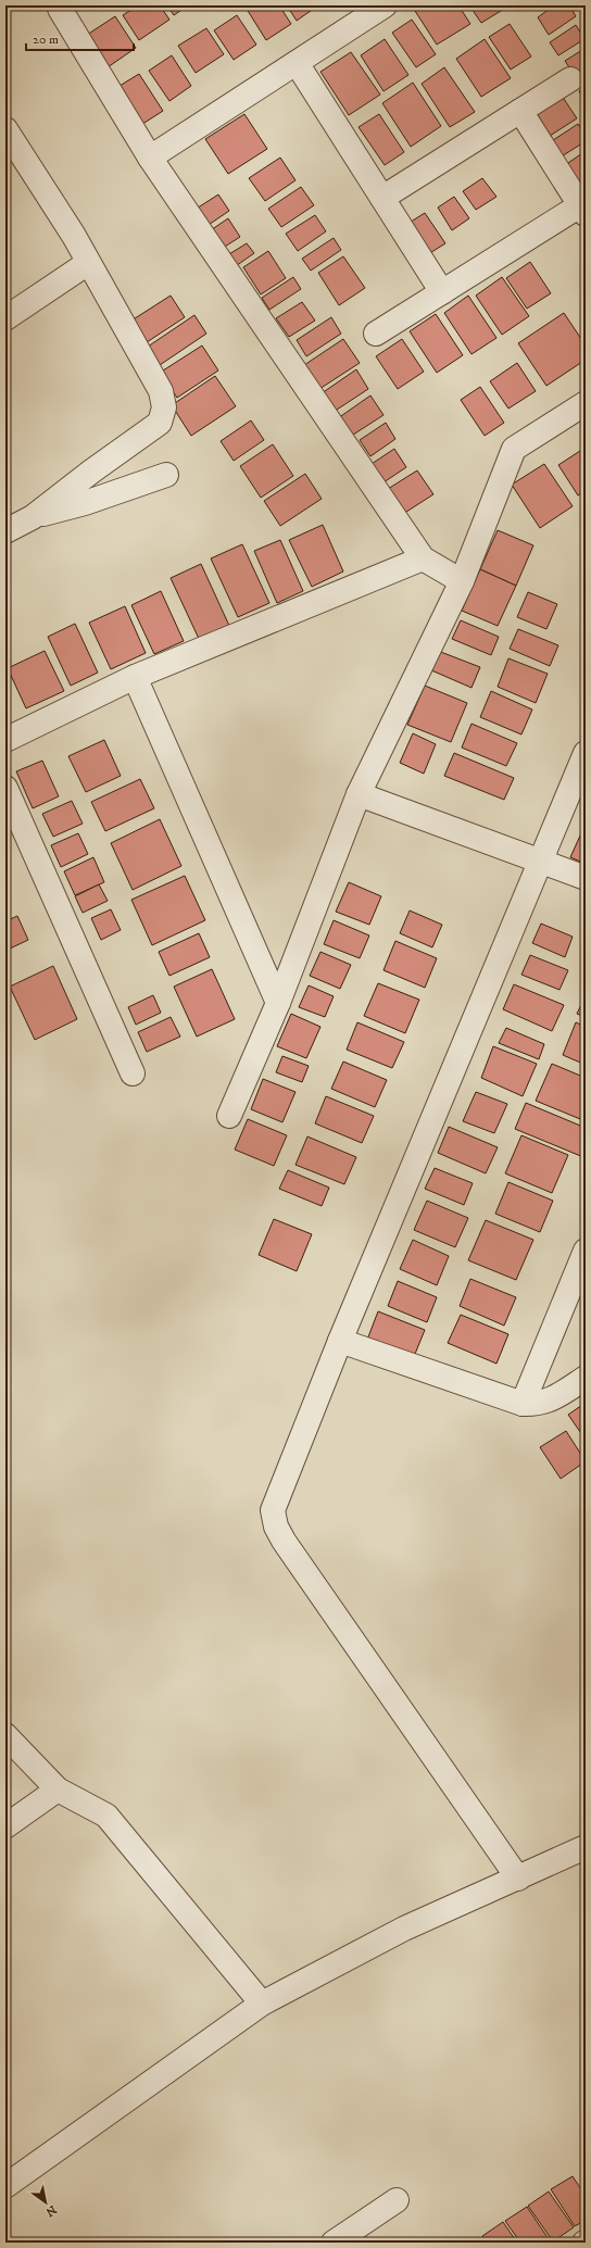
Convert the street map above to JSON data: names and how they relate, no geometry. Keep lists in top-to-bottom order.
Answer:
{
  "scale_bar": "20 m",
  "north": "bottom right"
}
